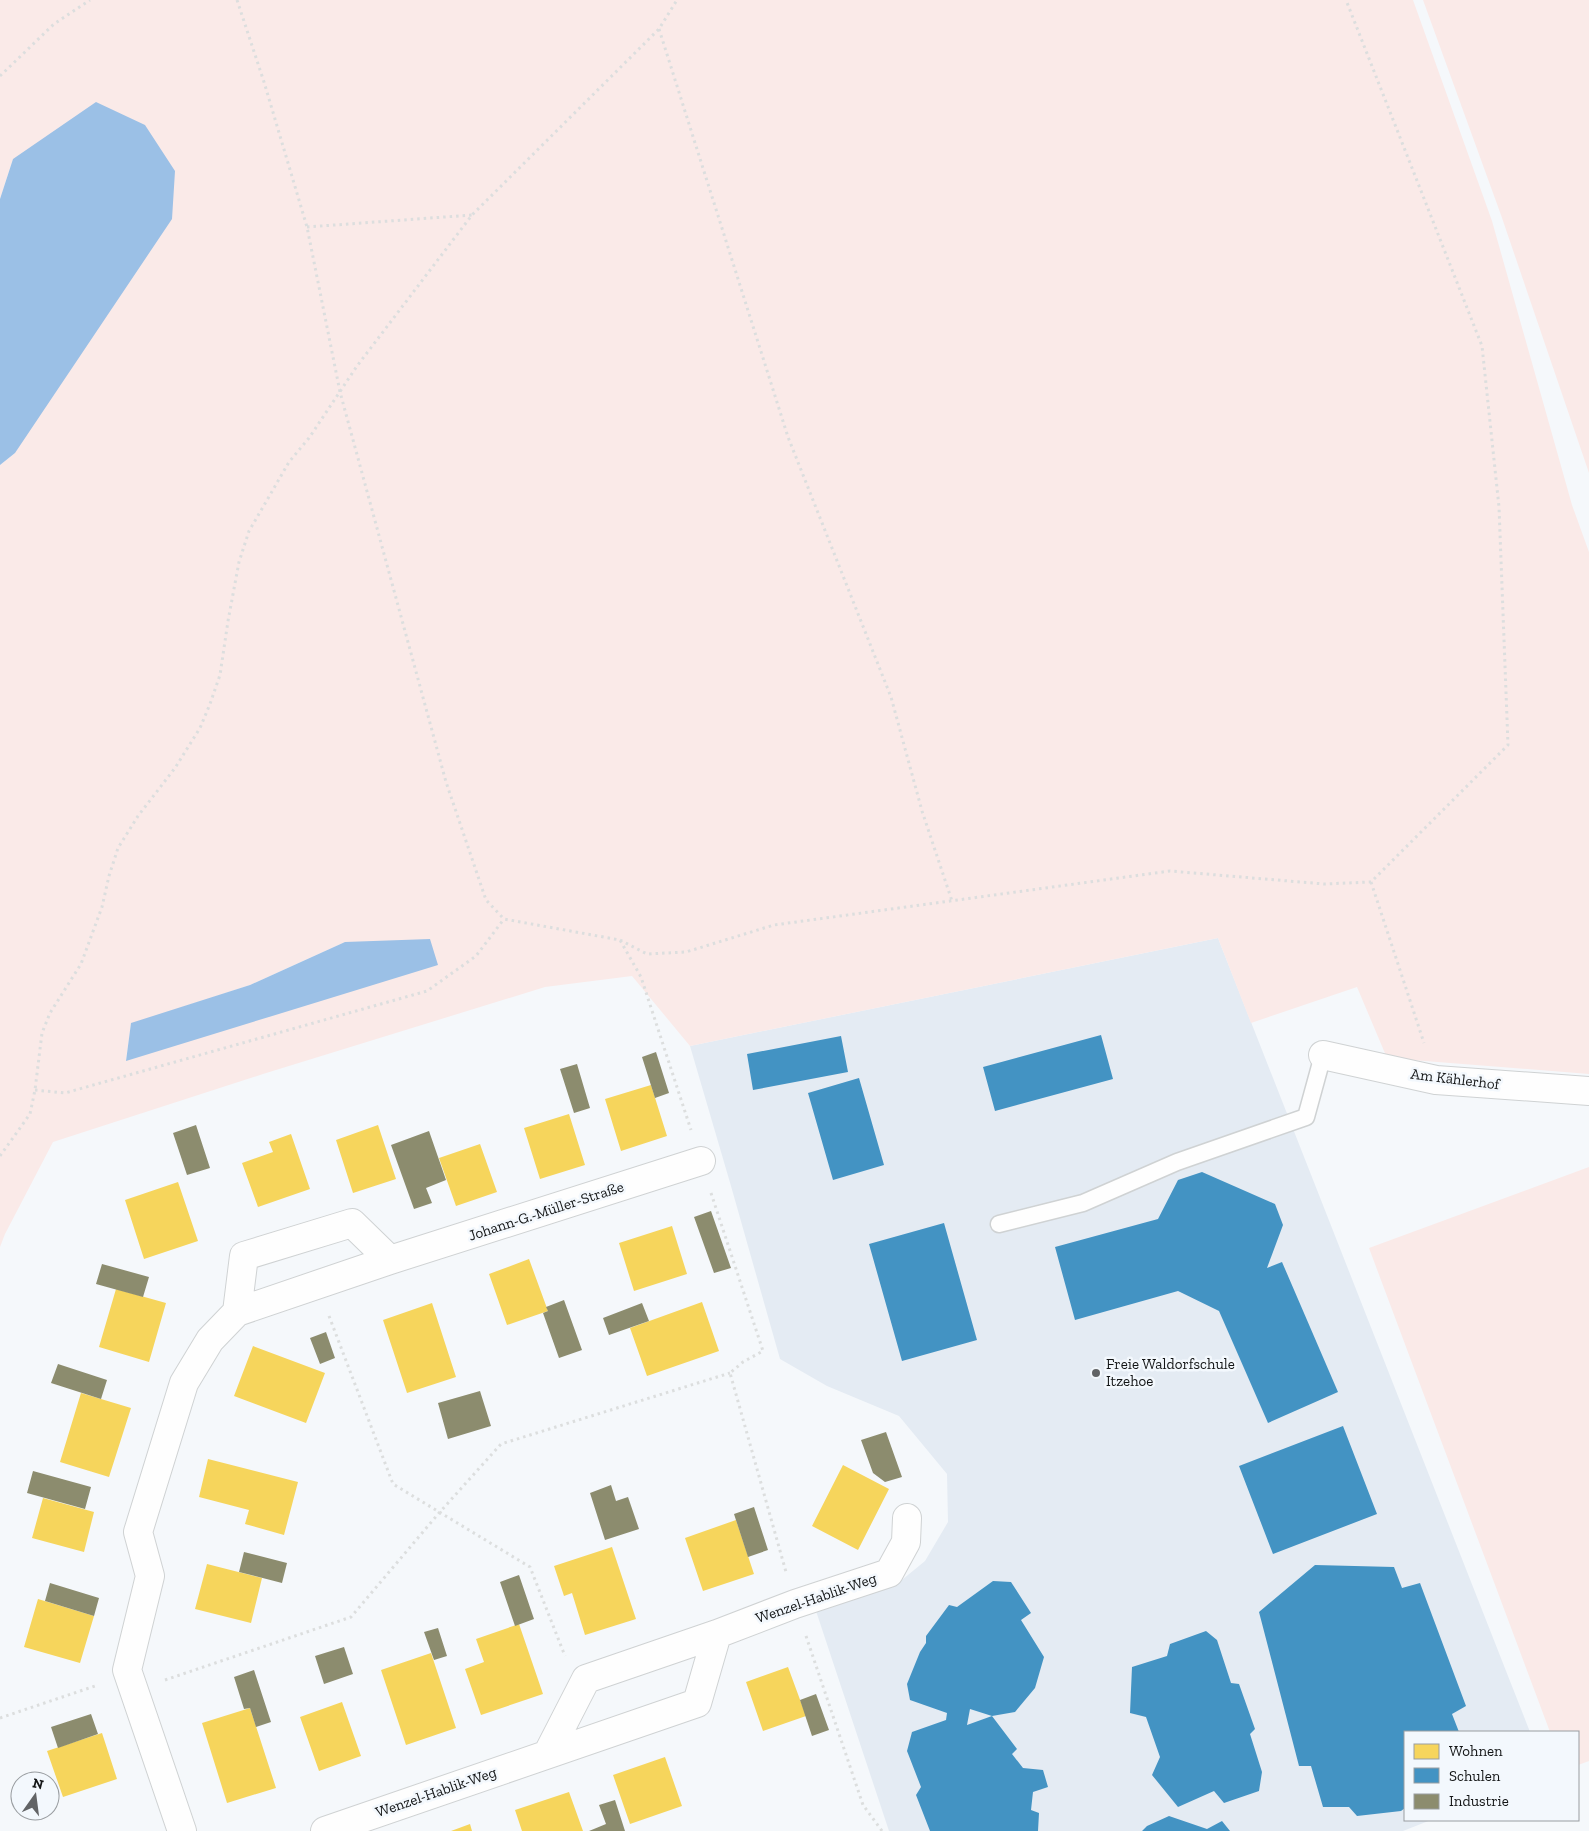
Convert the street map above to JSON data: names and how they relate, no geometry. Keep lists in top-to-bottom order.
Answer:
{
  "streets": {
    "street": ["Am Kählerhof", "Johann-G.-Müller-Straße", "Wenzel-Hablik-Weg"]
  },
  "places": ["Freie Waldorfschule Itzehoe"],
  "legend": ["Wohnen", "Schulen", "Industrie"],
  "north": "top"
}
